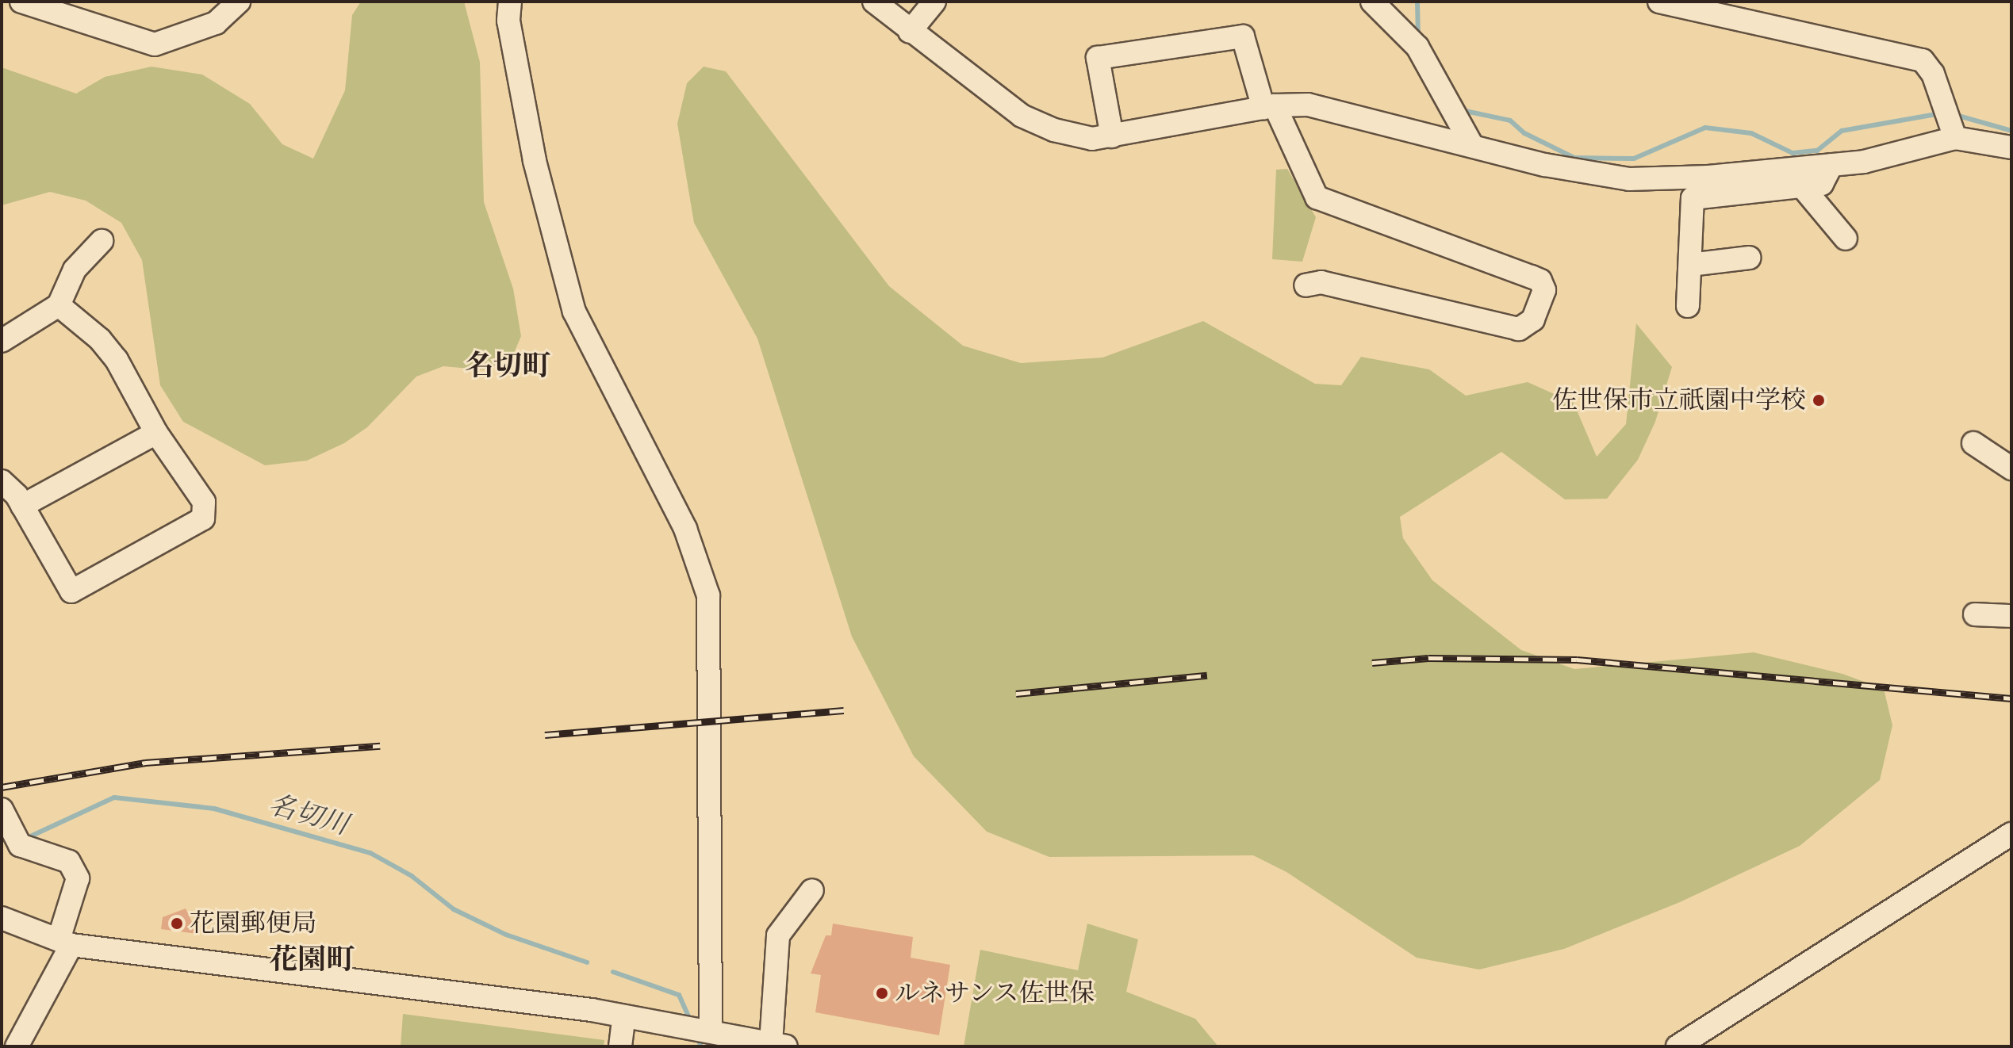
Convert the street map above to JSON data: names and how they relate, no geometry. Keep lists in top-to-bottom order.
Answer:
{
  "districts": ["名切町", "花園町"],
  "water": ["名切川"],
  "places": ["佐世保市立祇園中学校", "花園郵便局", "ルネサンス佐世保"]
}
